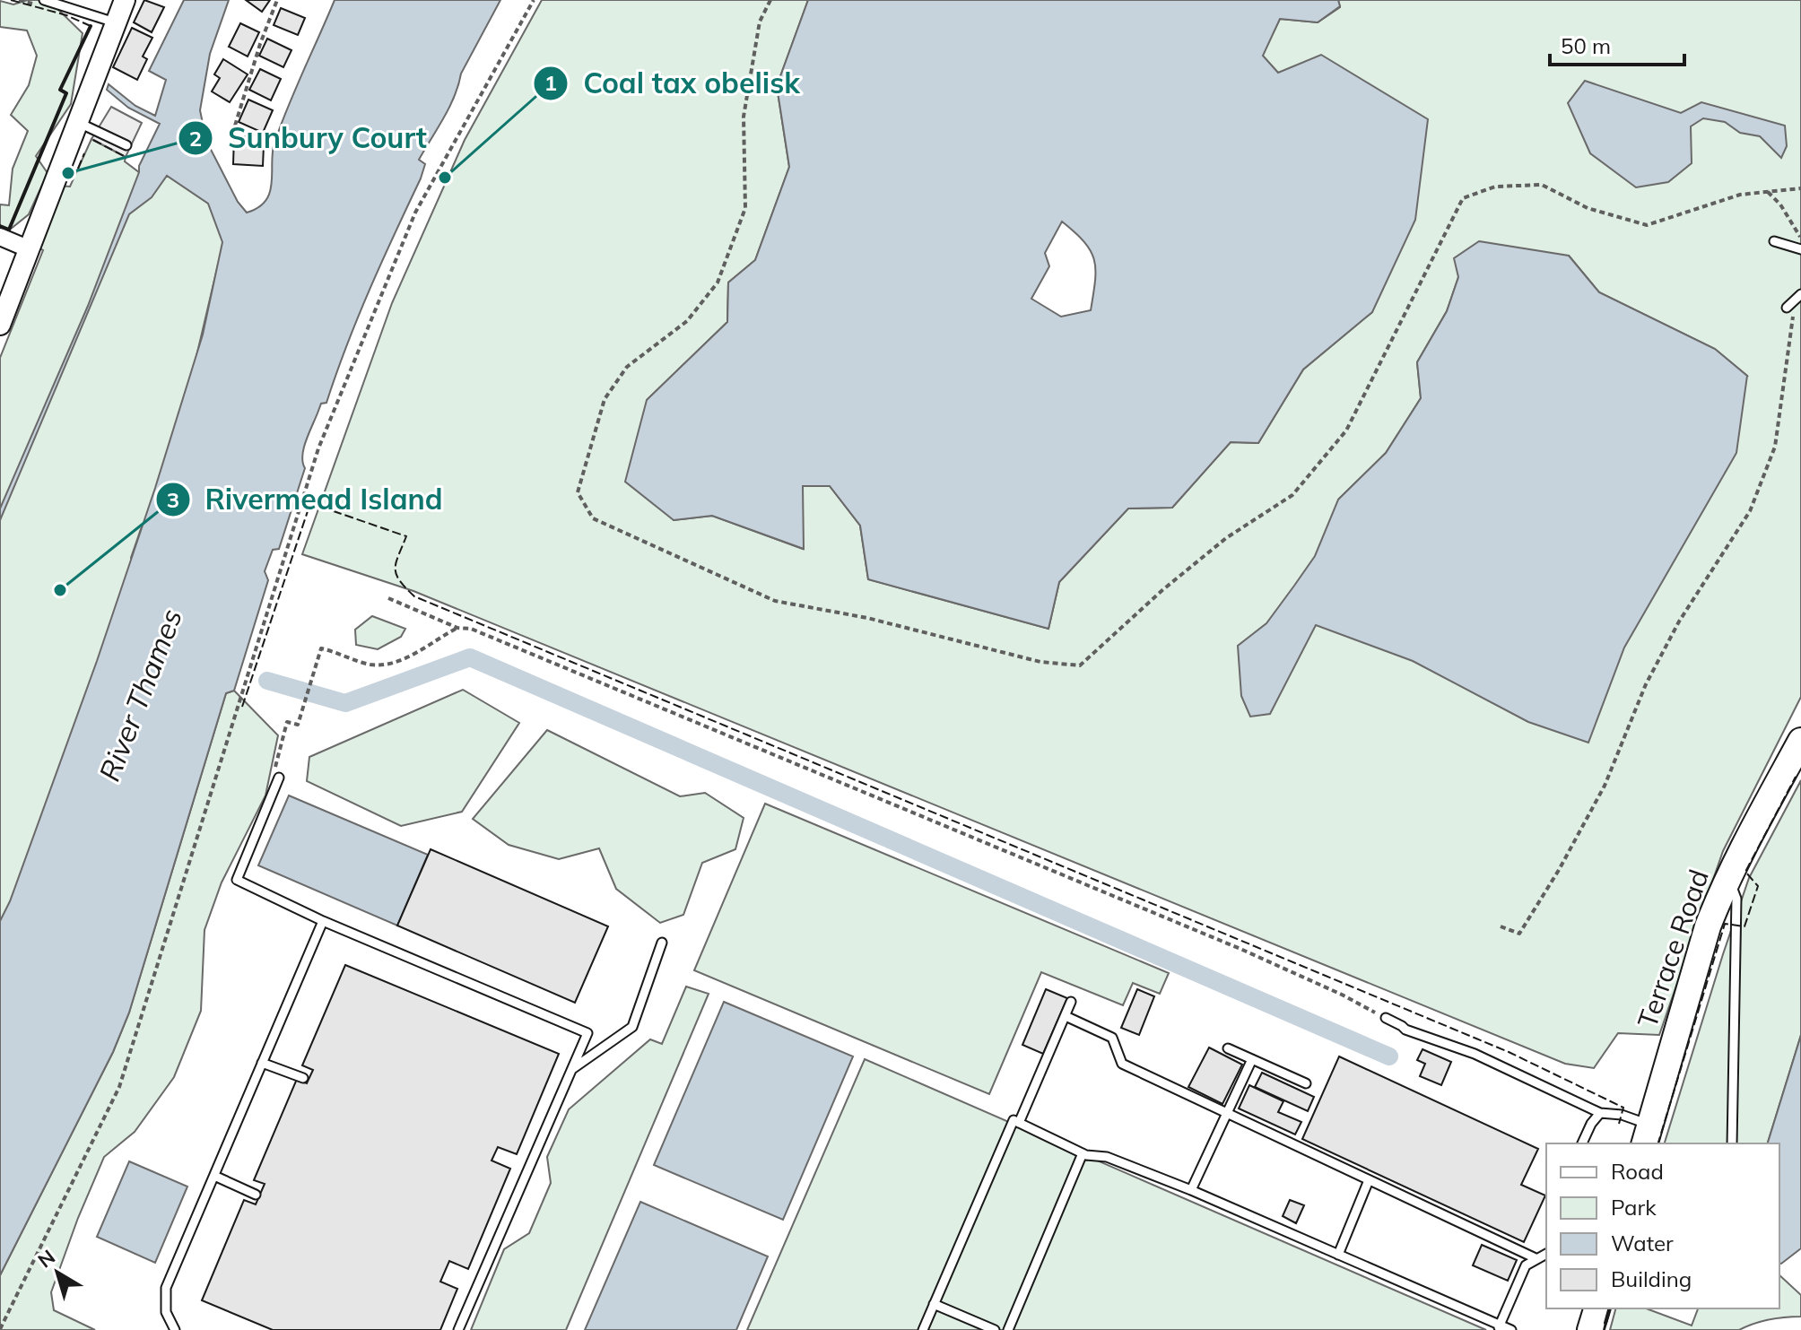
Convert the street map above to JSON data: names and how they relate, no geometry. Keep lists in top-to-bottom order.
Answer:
{
  "streets": {
    "main road": ["Terrace Road"]
  },
  "water": ["River Thames"],
  "places": ["Sunbury Court", "Coal tax obelisk", "Rivermead Island"],
  "legend": [
    "Road",
    "Park",
    "Water",
    "Building"
  ],
  "scale_bar": "50 m",
  "north": "top left"
}
